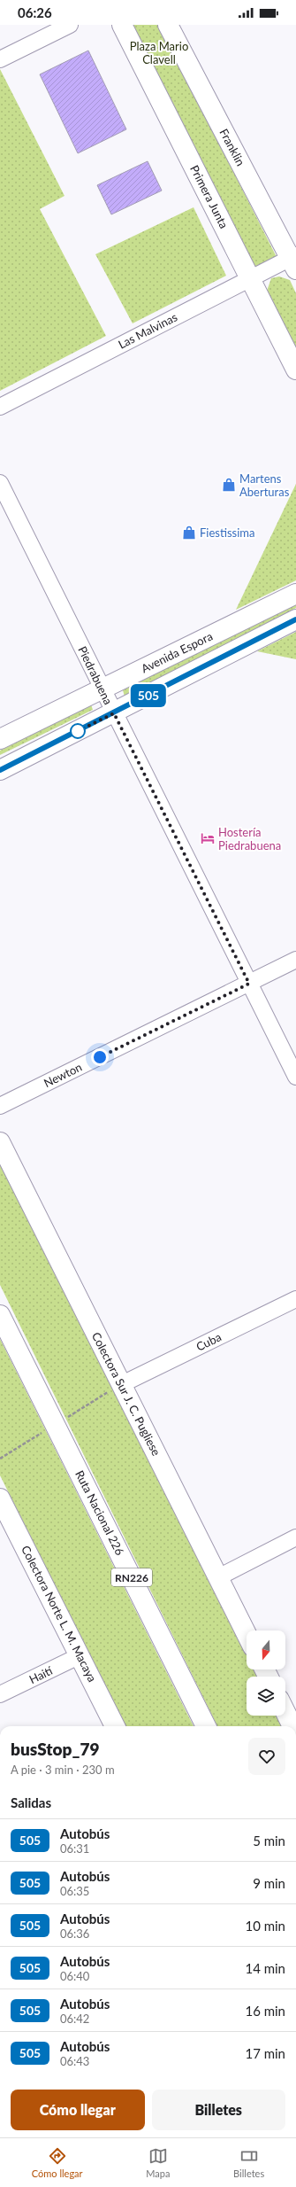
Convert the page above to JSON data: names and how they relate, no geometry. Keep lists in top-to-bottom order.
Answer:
{
  "streets": {
    "main road": [
      "Franklin",
      "Primera Junta",
      "Avenida Espora",
      "Colectora Sur J. C. Pugliese",
      "Ruta Nacional 226",
      "RN226",
      "Colectora Norte L. M. Macaya"
    ],
    "street": [
      "Las Malvinas",
      "Piedrabuena",
      "Newton",
      "Cuba",
      "Haití"
    ]
  },
  "crossings": [
    ["Franklin", "Las Malvinas"],
    ["Primera Junta", "Las Malvinas"],
    ["Avenida Espora", "Piedrabuena"],
    ["Piedrabuena", "Newton"],
    ["Cuba", "Colectora Sur J. C. Pugliese"],
    ["Colectora Norte L. M. Macaya", "Haití"]
  ],
  "parks": ["Plaza Mario Clavell"],
  "places": {
    "shop": ["Martens Aberturas", "Fiestissima"],
    "hotel": ["Hostería Piedrabuena"]
  },
  "lines": ["bus line 505"],
  "north": "bottom",
  "page": {
    "status": "06:26",
    "on_map": "505",
    "heading": [
      ["busStop_79", "A pie · 3 min · 230 m"],
      "Salidas"
    ],
    "list": [
      {
        "mark": "505",
        "name": "Autobús",
        "note": "06:31",
        "value": "5 min"
      },
      {
        "mark": "505",
        "name": "Autobús",
        "note": "06:35",
        "value": "9 min"
      },
      {
        "mark": "505",
        "name": "Autobús",
        "note": "06:36",
        "value": "10 min"
      },
      {
        "mark": "505",
        "name": "Autobús",
        "note": "06:40",
        "value": "14 min"
      },
      {
        "mark": "505",
        "name": "Autobús",
        "note": "06:42",
        "value": "16 min"
      },
      {
        "mark": "505",
        "name": "Autobús",
        "note": "06:43",
        "value": "17 min"
      }
    ],
    "buttons": ["Cómo llegar", "Billetes"],
    "tabs": ["Cómo llegar", "Mapa", "Billetes"]
  }
}
